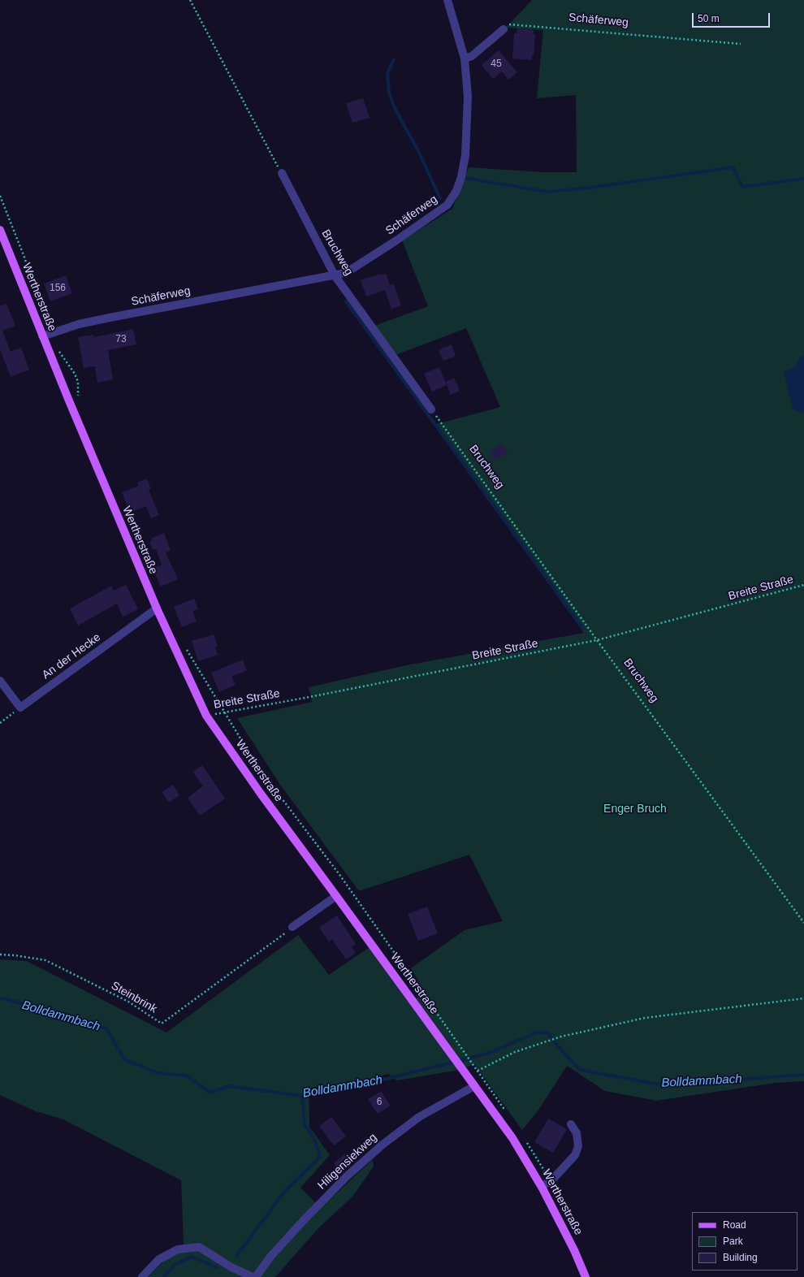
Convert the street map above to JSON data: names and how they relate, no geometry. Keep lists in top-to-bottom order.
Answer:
{
  "streets": {
    "main road": ["Wertherstraße"],
    "street": [
      "Schäferweg",
      "Bruchweg",
      "An der Hecke",
      "Hiligensiekweg"
    ],
    "path": ["Breite Straße", "Steinbrink"]
  },
  "crossings": [
    ["Schäferweg", "Bruchweg"],
    ["Schäferweg", "Wertherstraße"],
    ["Bruchweg", "Breite Straße"],
    ["Wertherstraße", "Breite Straße"],
    ["Wertherstraße", "An der Hecke"],
    ["Wertherstraße", "Hiligensiekweg"]
  ],
  "water": ["Bolldammbach"],
  "parks": ["Enger Bruch"],
  "house_numbers": [
    "45",
    "156",
    "73",
    "6"
  ],
  "legend": ["Road", "Park", "Building"],
  "scale_bar": "50 m"
}
